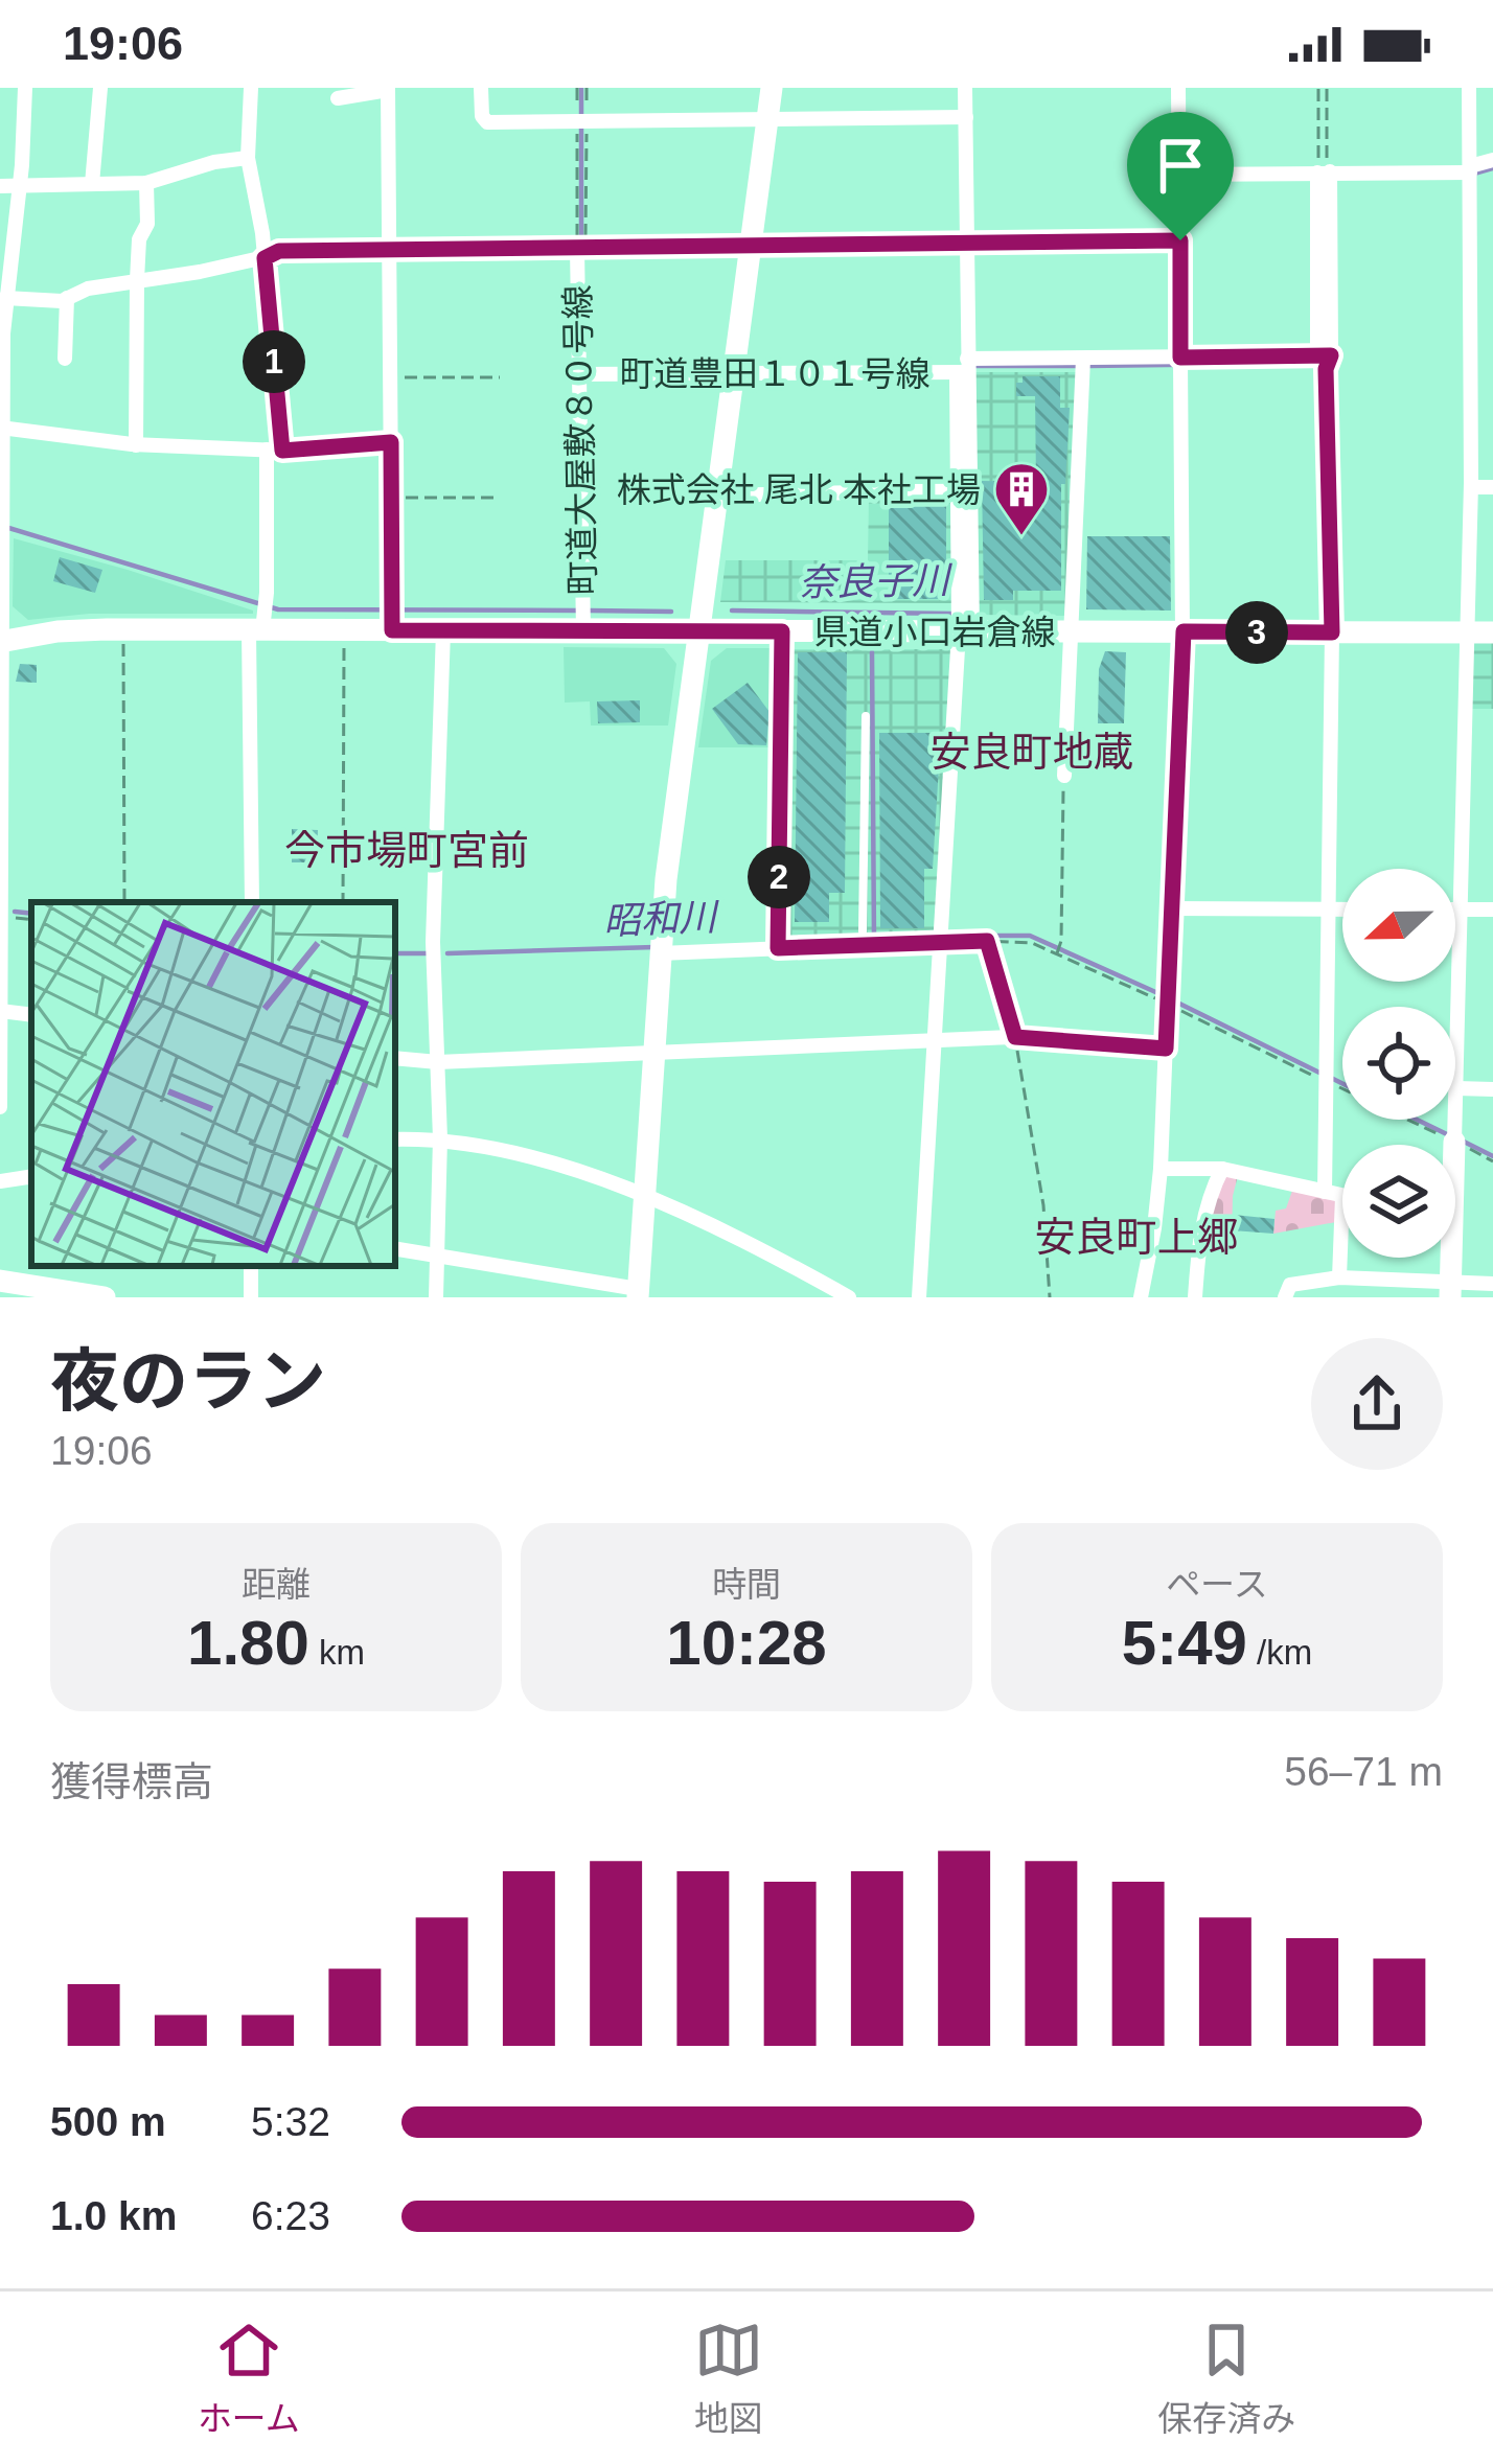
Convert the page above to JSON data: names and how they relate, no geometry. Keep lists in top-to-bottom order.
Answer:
{
  "streets": {
    "main road": ["県道小口岩倉線"],
    "street": ["町道豊田１０１号線", "町道大屋敷８０号線"]
  },
  "crossings": [
    ["町道豊田１０１号線", "町道大屋敷８０号線"],
    ["町道大屋敷８０号線", "県道小口岩倉線"]
  ],
  "districts": ["安良町地蔵", "今市場町宮前", "安良町上郷"],
  "water": ["奈良子川", "昭和川"],
  "places": {
    "building": ["株式会社 尾北 本社工場"]
  },
  "north": "left",
  "page": {
    "status": "19:06",
    "pins": ["1", "3", "2"],
    "heading": ["夜のラン", "19:06"],
    "stats": [
      ["距離", "1.80 km"],
      ["時間", "10:28"],
      ["ペース", "5:49 /km"]
    ],
    "chart": ["獲得標高", "56–71 m"],
    "list": [
      {
        "name": "500 m",
        "note": "5:32"
      },
      {
        "name": "1.0 km",
        "note": "6:23"
      }
    ],
    "tabs": ["ホーム", "地図", "保存済み"]
  }
}
